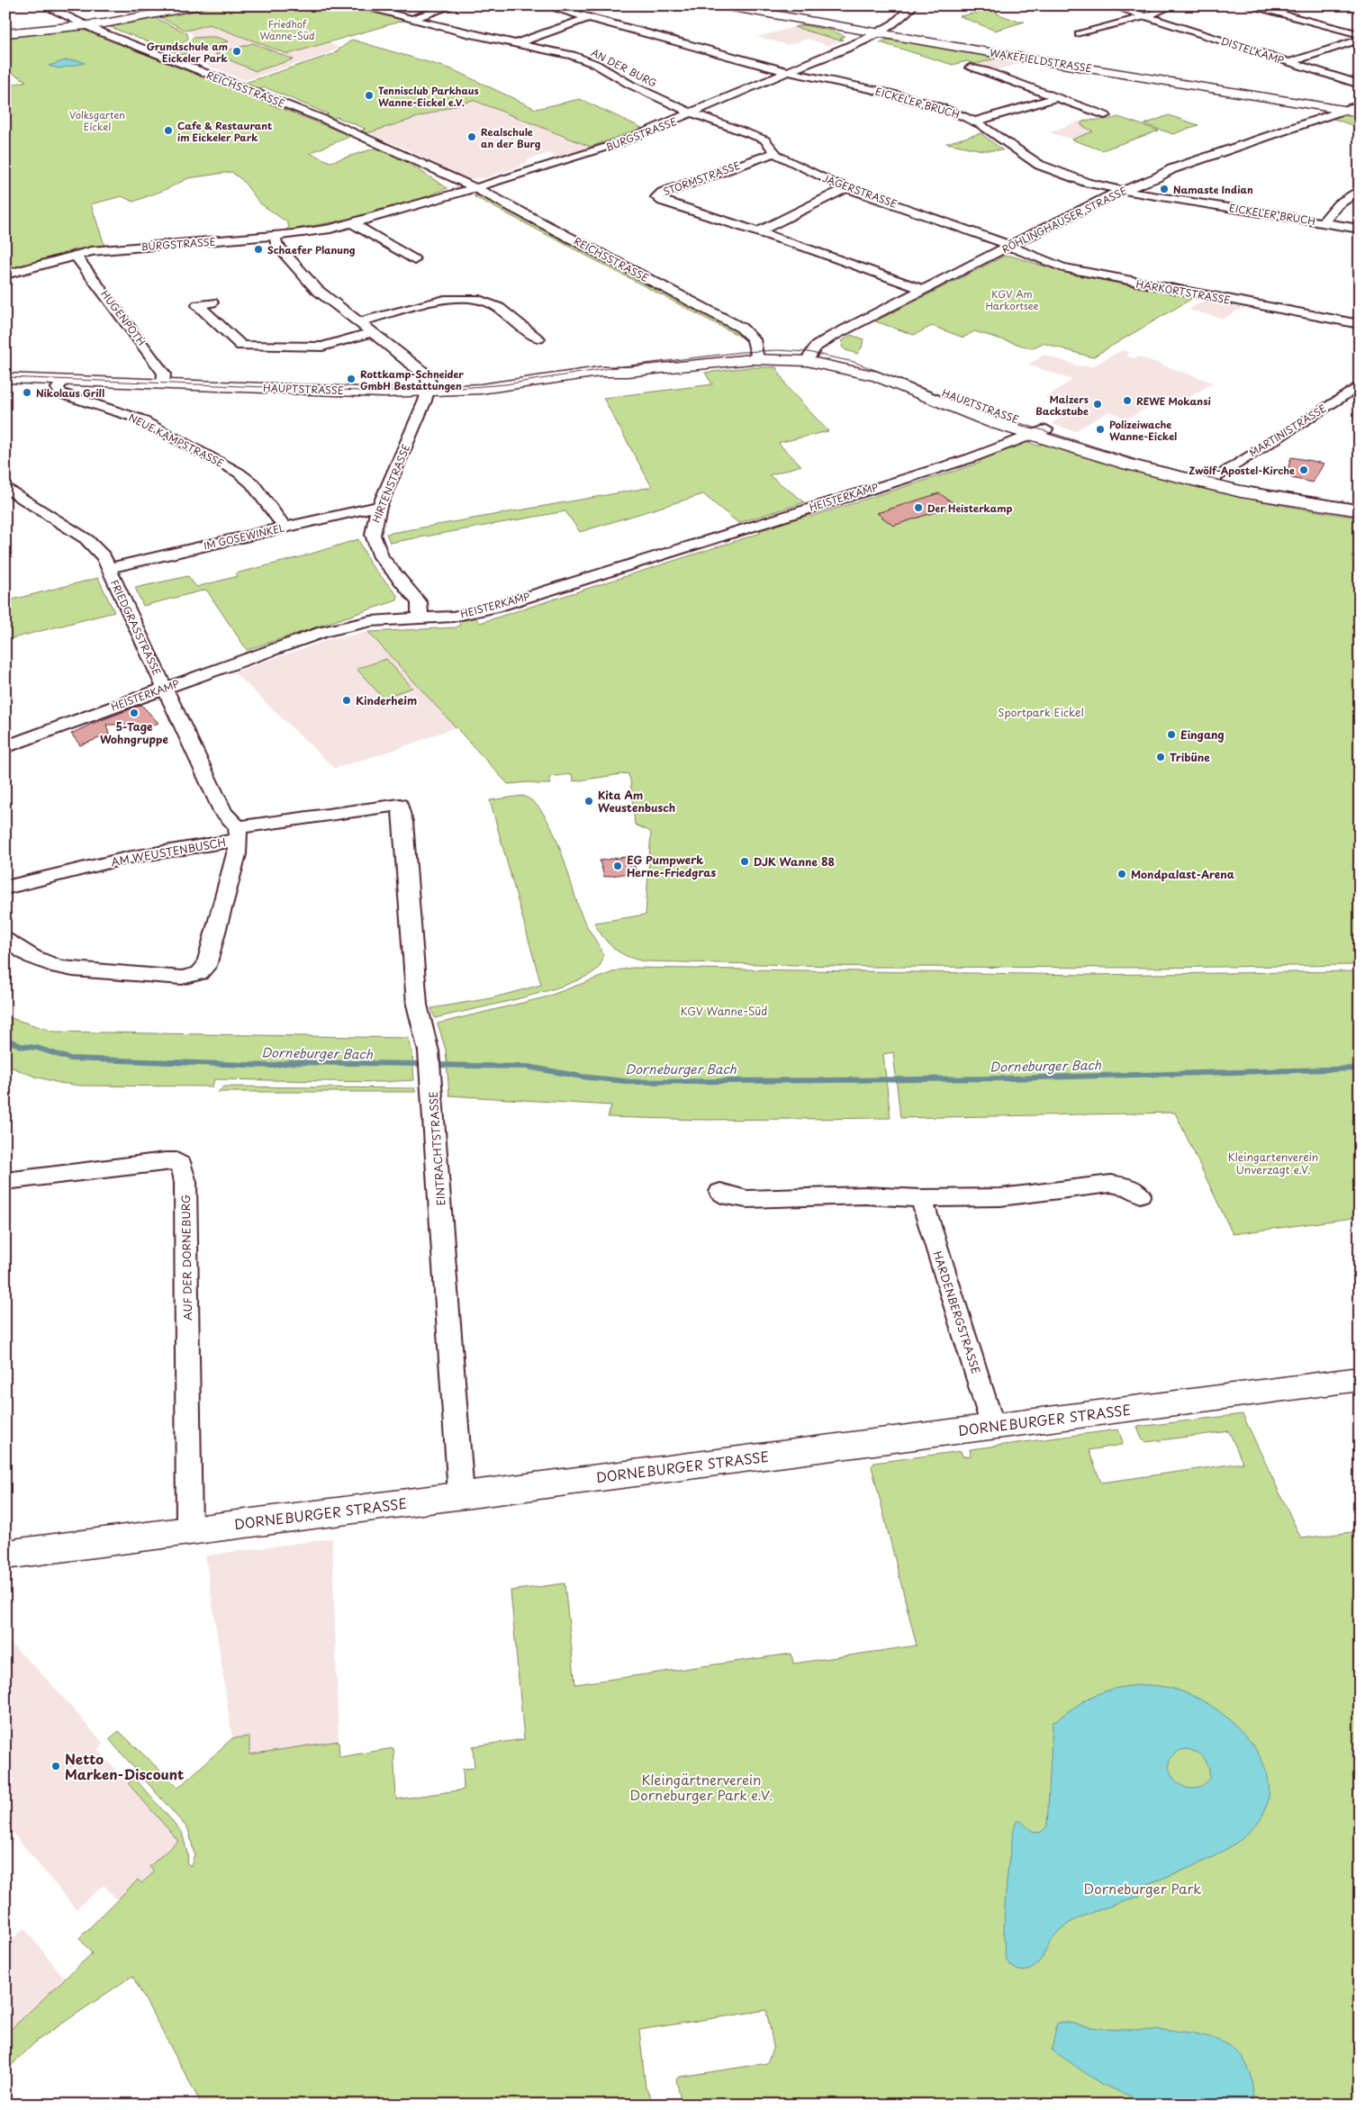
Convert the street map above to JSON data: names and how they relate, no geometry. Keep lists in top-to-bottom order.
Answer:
{
  "streets": {
    "street": [
      "DISTELKAMP",
      "WAKEFIELDSTRASSE",
      "AN DER BURG",
      "REICHSSTRASSE",
      "EICKELER BRUCH",
      "BURGSTRASSE",
      "STORMSTRASSE",
      "JÄGERSTRASSE",
      "RÖHLINGHAUSER STRASSE",
      "HARKORTSTRASSE",
      "HUGENPOTH",
      "HAUPTSTRASSE",
      "MARTINISTRASSE",
      "NEUE KAMPSTRASSE",
      "HIRTENSTRASSE",
      "HEISTERKAMP",
      "IM GOSEWINKEL",
      "FRIEDGRASSTRASSE",
      "AM WEUSTENBUSCH",
      "EINTRACHTSTRASSE",
      "AUF DER DORNEBURG",
      "HARDENBERGSTRASSE",
      "DORNEBURGER STRASSE"
    ]
  },
  "crossings": [
    ["WAKEFIELDSTRASSE", "BURGSTRASSE"],
    ["WAKEFIELDSTRASSE", "RÖHLINGHAUSER STRASSE"],
    ["AN DER BURG", "BURGSTRASSE"],
    ["AN DER BURG", "JÄGERSTRASSE"],
    ["REICHSSTRASSE", "BURGSTRASSE"],
    ["REICHSSTRASSE", "HAUPTSTRASSE"],
    ["EICKELER BRUCH", "BURGSTRASSE"],
    ["EICKELER BRUCH", "RÖHLINGHAUSER STRASSE"],
    ["BURGSTRASSE", "JÄGERSTRASSE"],
    ["BURGSTRASSE", "HUGENPOTH"],
    ["STORMSTRASSE", "JÄGERSTRASSE"],
    ["STORMSTRASSE", "RÖHLINGHAUSER STRASSE"],
    ["JÄGERSTRASSE", "RÖHLINGHAUSER STRASSE"],
    ["JÄGERSTRASSE", "HARKORTSTRASSE"],
    ["RÖHLINGHAUSER STRASSE", "HARKORTSTRASSE"],
    ["RÖHLINGHAUSER STRASSE", "HAUPTSTRASSE"],
    ["HUGENPOTH", "HAUPTSTRASSE"],
    ["HAUPTSTRASSE", "MARTINISTRASSE"],
    ["HAUPTSTRASSE", "NEUE KAMPSTRASSE"],
    ["HAUPTSTRASSE", "HIRTENSTRASSE"],
    ["HAUPTSTRASSE", "HEISTERKAMP"],
    ["NEUE KAMPSTRASSE", "IM GOSEWINKEL"],
    ["HIRTENSTRASSE", "HEISTERKAMP"],
    ["HIRTENSTRASSE", "IM GOSEWINKEL"],
    ["HEISTERKAMP", "FRIEDGRASSTRASSE"],
    ["IM GOSEWINKEL", "FRIEDGRASSTRASSE"],
    ["FRIEDGRASSTRASSE", "AM WEUSTENBUSCH"],
    ["AM WEUSTENBUSCH", "EINTRACHTSTRASSE"],
    ["EINTRACHTSTRASSE", "DORNEBURGER STRASSE"],
    ["AUF DER DORNEBURG", "DORNEBURGER STRASSE"],
    ["HARDENBERGSTRASSE", "DORNEBURGER STRASSE"]
  ],
  "water": ["Dorneburger Bach"],
  "parks": [
    "Friedhof Wanne-Süd",
    "Volksgarten Eickel",
    "KGV Am Harkortsee",
    "Sportpark Eickel",
    "KGV Wanne-Süd",
    "Kleingartenverein Unverzagt e.V.",
    "Kleingärtnerverein Dorneburger Park e.V.",
    "Dorneburger Park"
  ],
  "places": [
    "Grundschule am Eickeler Park",
    "Tennisclub Parkhaus Wanne-Eickel e.V.",
    "Cafe & Restaurant im Eickeler Park",
    "Realschule an der Burg",
    "Namaste Indian",
    "Schaefer Planung",
    "Rottkamp-Schneider GmbH Bestattungen",
    "Nikolaus Grill",
    "REWE Mokansi",
    "Malzers Backstube",
    "Polizeiwache Wanne-Eickel",
    "Zwölf-Apostel-Kirche",
    "Der Heisterkamp",
    "Kinderheim",
    "5-Tage Wohngruppe",
    "Eingang",
    "Tribüne",
    "Kita Am Weustenbusch",
    "DJK Wanne 88",
    "EG Pumpwerk Herne-Friedgras",
    "Mondpalast-Arena",
    "Netto Marken-Discount"
  ]
}
